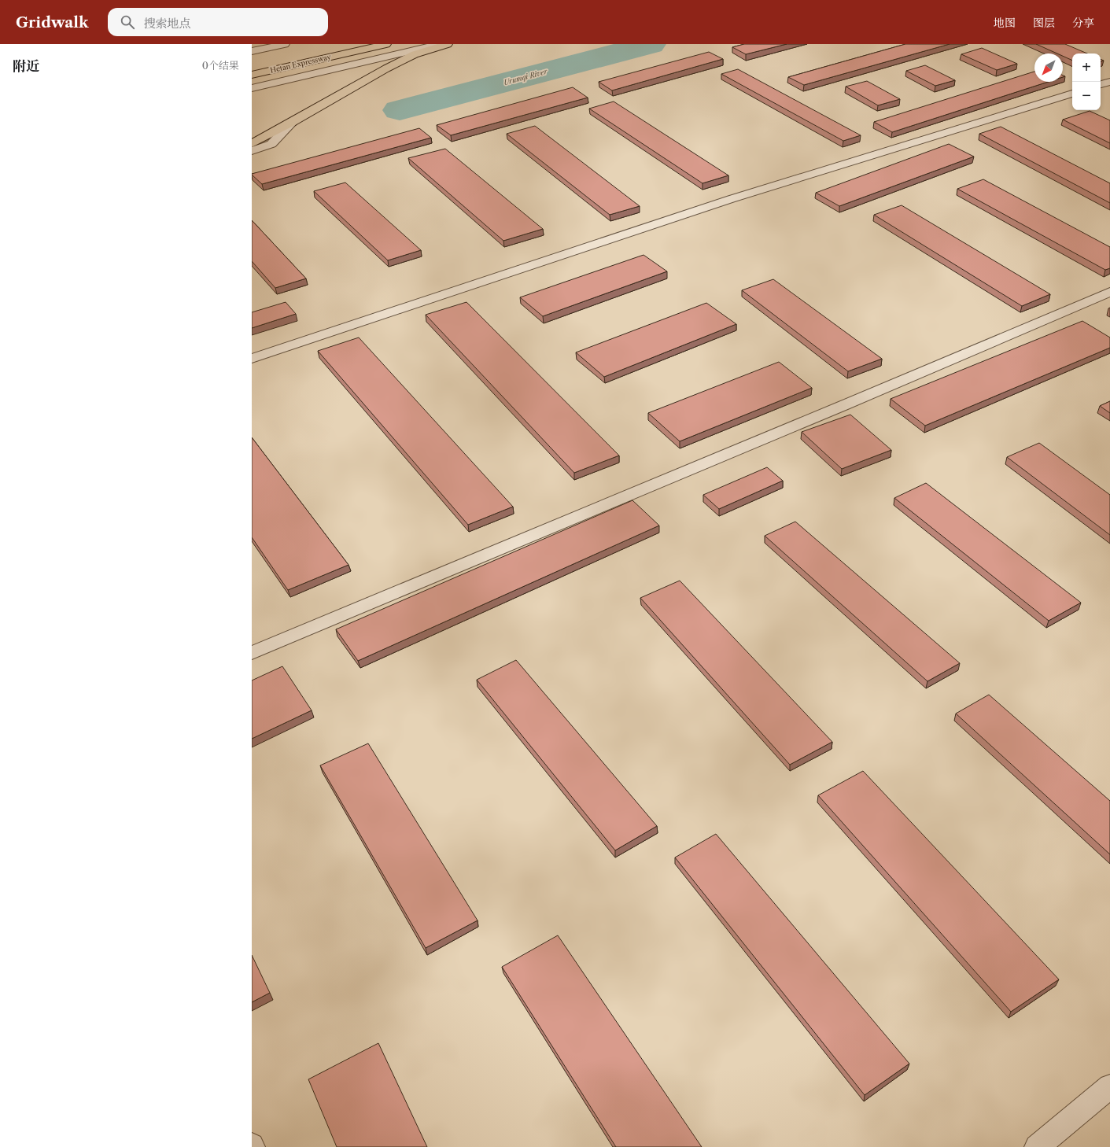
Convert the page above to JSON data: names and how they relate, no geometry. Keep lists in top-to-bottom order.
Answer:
{
  "streets": {
    "highway": ["Hetan Expressway"]
  },
  "water": ["Urumqi River"],
  "north": "bottom left",
  "page": {
    "header": "Gridwalk",
    "search": "搜索地点",
    "nav": ["地图", "图层", "分享"],
    "heading": ["附近", "0个结果"],
    "map_buttons": ["+", "−"]
  }
}
